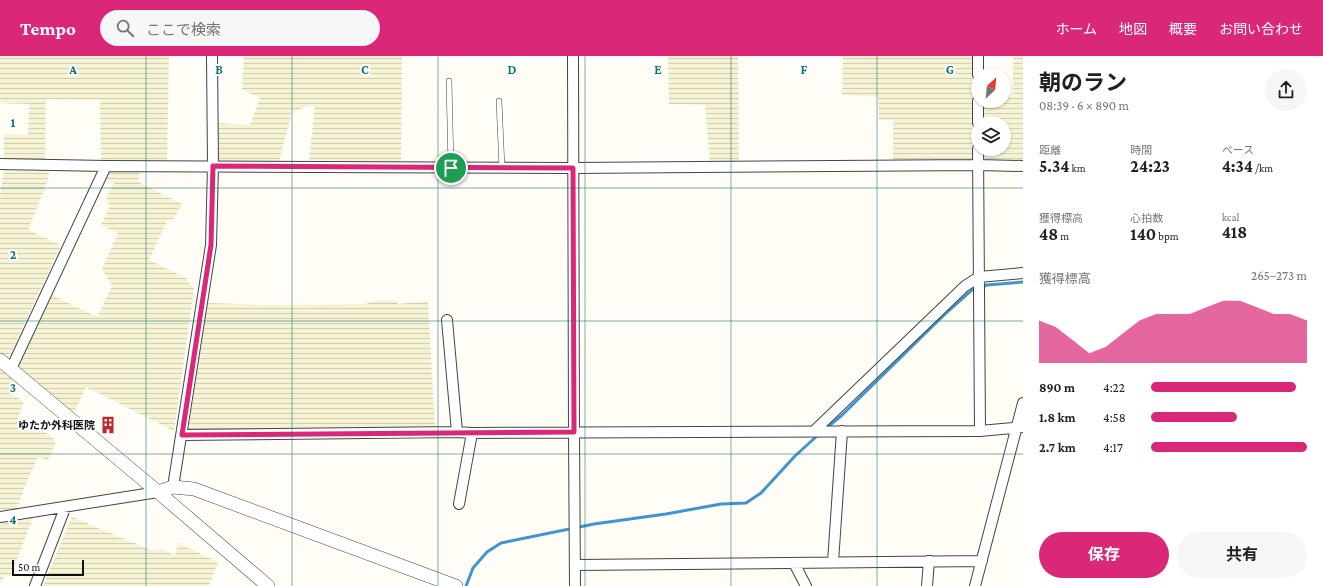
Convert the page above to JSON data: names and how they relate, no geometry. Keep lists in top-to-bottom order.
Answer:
{
  "places": {
    "building": ["ゆたか外科医院"]
  },
  "scale_bar": "50 m",
  "north": "top right",
  "page": {
    "header": "Tempo",
    "search": "ここで検索",
    "nav": [
      "ホーム",
      "地図",
      "概要",
      "お問い合わせ"
    ],
    "heading": ["朝のラン", "08:39 · 6 × 890 m"],
    "stats": [
      ["距離", "5.34 km"],
      ["時間", "24:23"],
      ["ペース", "4:34 /km"],
      ["獲得標高", "48 m"],
      ["心拍数", "140 bpm"],
      ["kcal", "418"]
    ],
    "chart": ["獲得標高", "265–273 m"],
    "list": [
      {
        "name": "890 m",
        "note": "4:22"
      },
      {
        "name": "1.8 km",
        "note": "4:58"
      },
      {
        "name": "2.7 km",
        "note": "4:17"
      }
    ],
    "buttons": ["保存", "共有"],
    "scale": "50 m"
  },
  "grid": {
    "columns": [
      "A",
      "B",
      "C",
      "D",
      "E",
      "F",
      "G"
    ],
    "rows": [
      "1",
      "2",
      "3",
      "4"
    ]
  }
}
